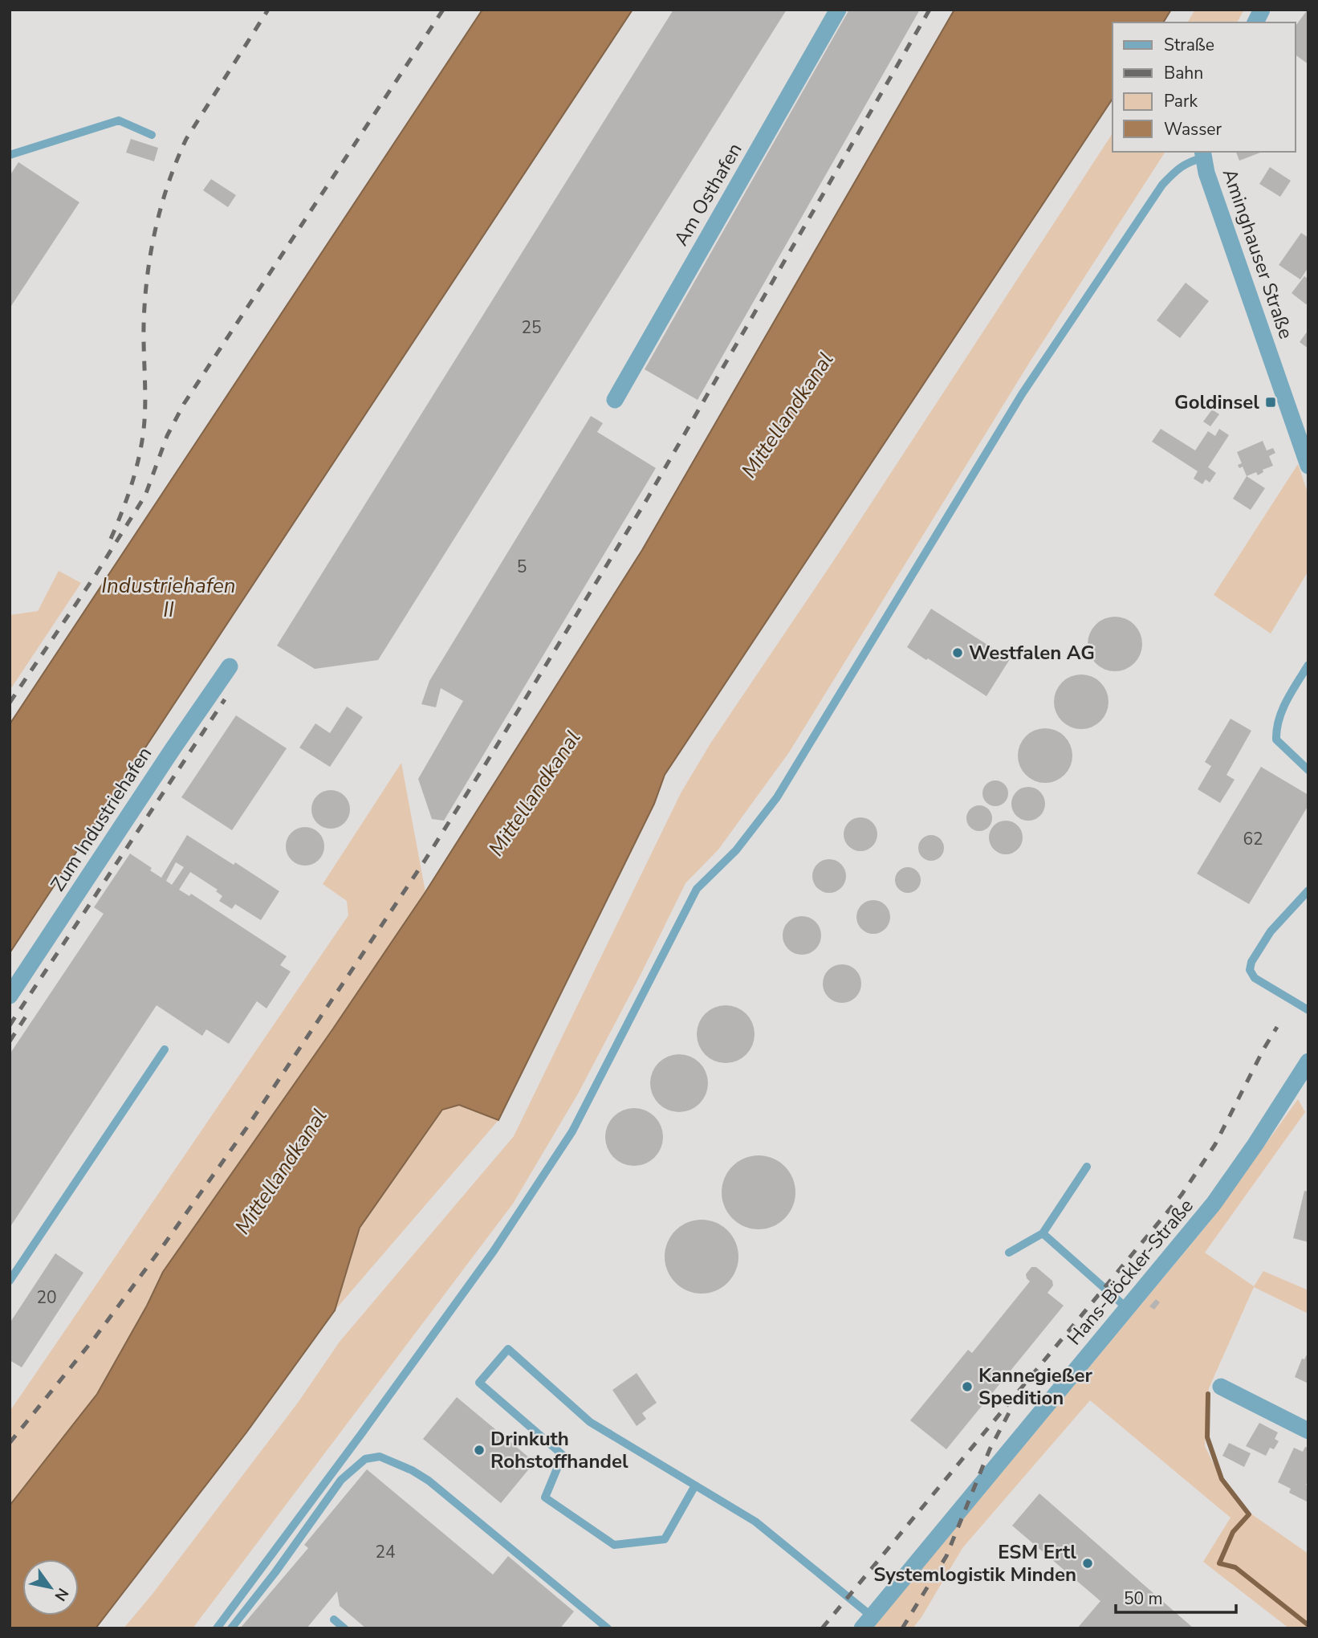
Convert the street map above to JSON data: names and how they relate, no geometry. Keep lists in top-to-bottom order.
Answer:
{
  "streets": {
    "street": [
      "Am Osthafen",
      "Aminghauser Straße",
      "Zum Industriehafen",
      "Hans-Böckler-Straße"
    ]
  },
  "water": ["Mittellandkanal", "Industriehafen II"],
  "places": {
    "transit": ["Goldinsel"],
    "other": [
      "Westfalen AG",
      "Kannegießer Spedition",
      "Drinkuth Rohstoffhandel",
      "ESM Ertl Systemlogistik Minden"
    ]
  },
  "house_numbers": [
    "25",
    "5",
    "62",
    "20",
    "24"
  ],
  "legend": [
    "Straße",
    "Bahn",
    "Park",
    "Wasser"
  ],
  "scale_bar": "50 m",
  "north": "bottom right"
}
